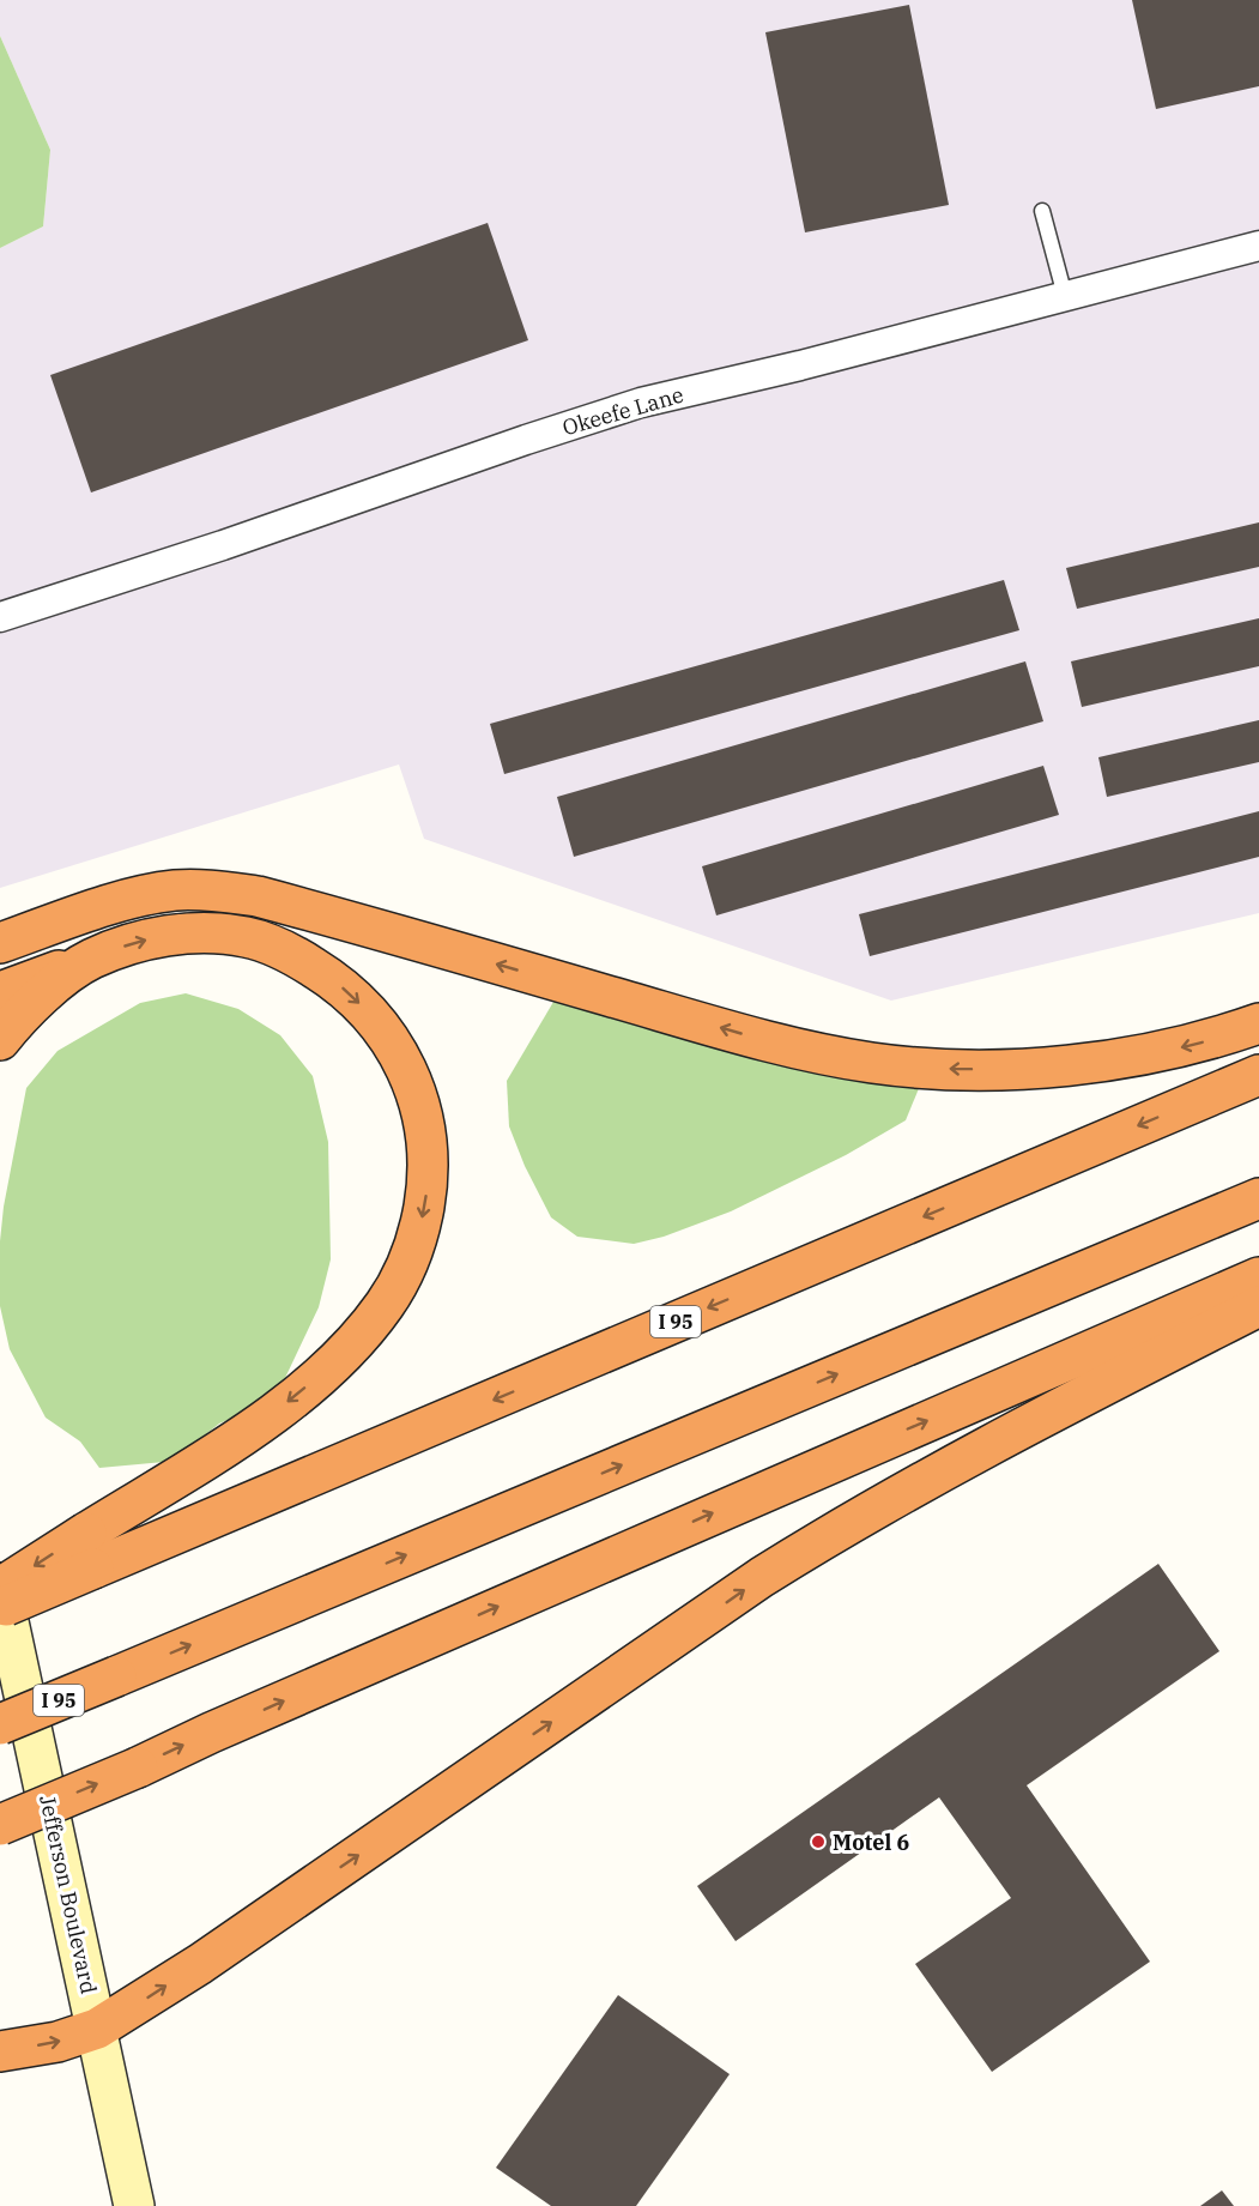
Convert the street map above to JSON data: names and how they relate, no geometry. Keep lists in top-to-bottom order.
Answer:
{
  "streets": {
    "highway": ["I 95"],
    "main road": ["Jefferson Boulevard"],
    "street": ["Okeefe Lane"]
  },
  "places": ["Motel 6"]
}
